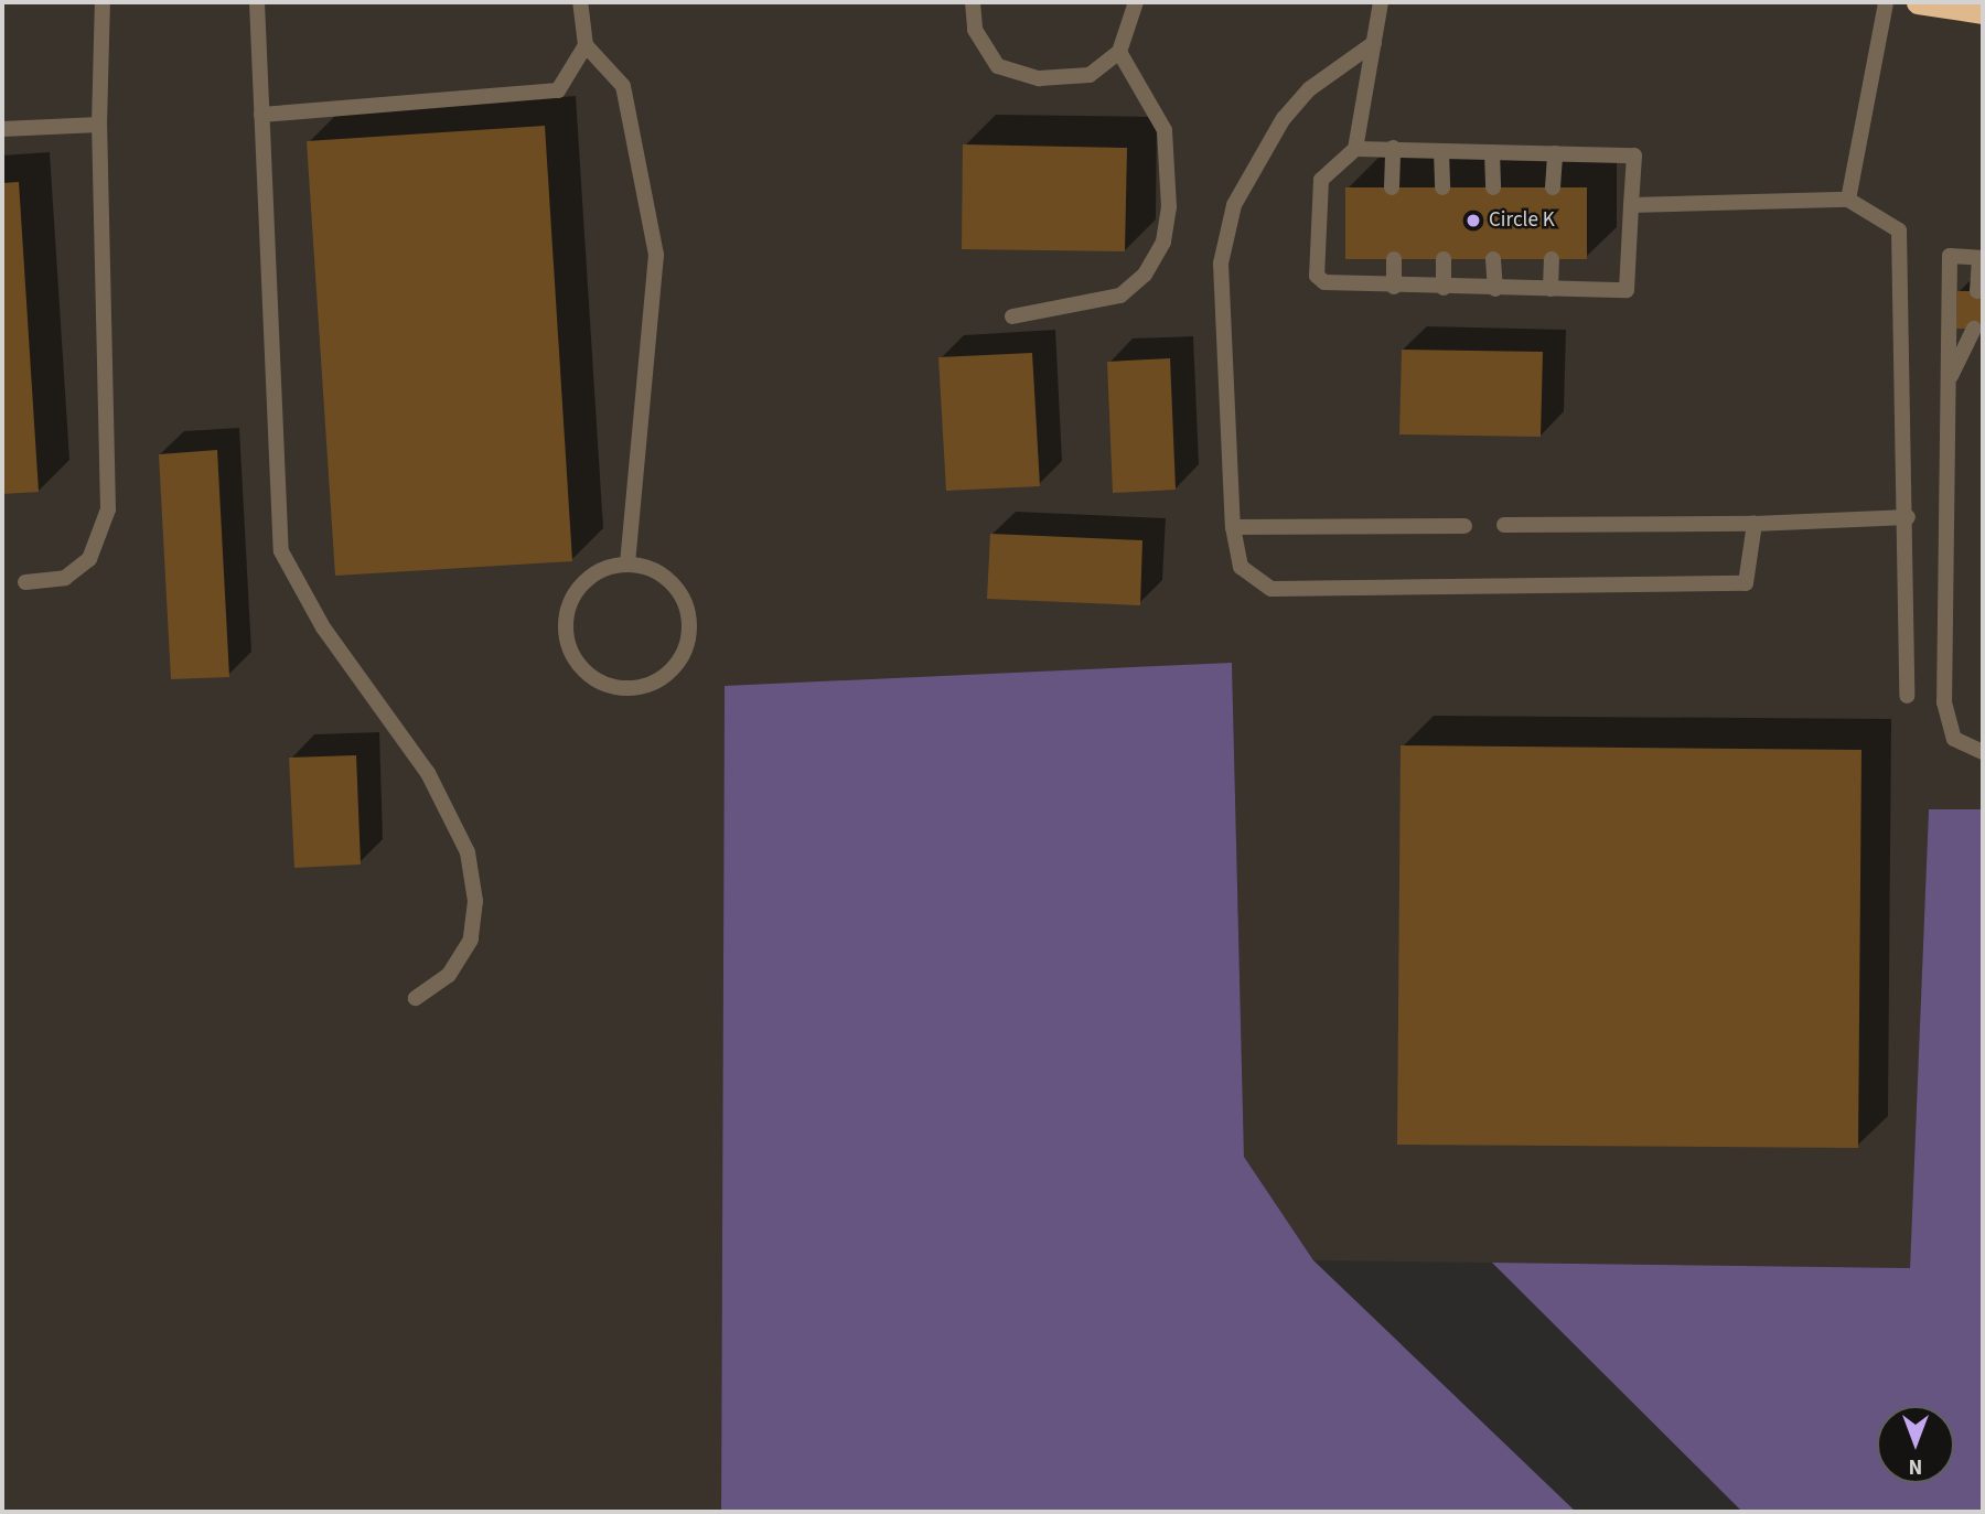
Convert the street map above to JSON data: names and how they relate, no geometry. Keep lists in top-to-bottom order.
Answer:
{
  "places": ["Circle K"],
  "north": "bottom"
}
